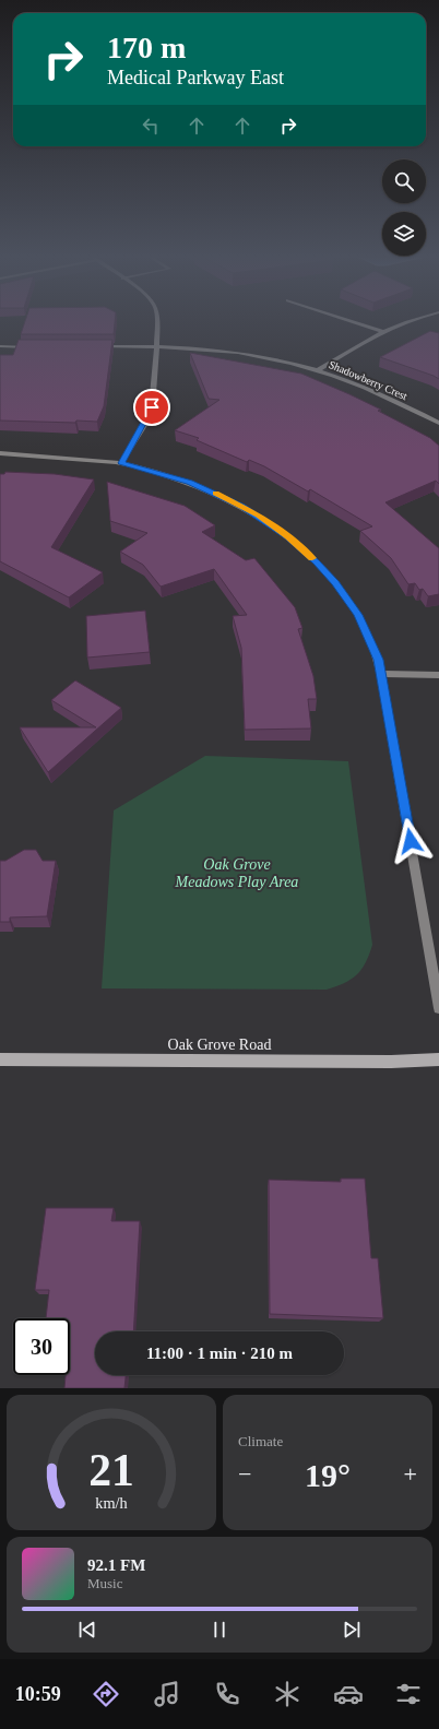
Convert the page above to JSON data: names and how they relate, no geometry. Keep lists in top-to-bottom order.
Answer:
{
  "streets": {
    "street": ["Shadowberry Crest", "Oak Grove Road"]
  },
  "parks": ["Oak Grove Meadows Play Area"],
  "page": {
    "turn": ["170 m", "Medical Parkway East"],
    "limit": "30",
    "trip": "11:00 · 1 min · 210 m",
    "tile": "Climate",
    "heat": ["−", "19°", "+"],
    "song": ["92.1 FM", "Music"],
    "tabs": "10:59",
    "gauge": ["21", "km/h"]
  }
}
